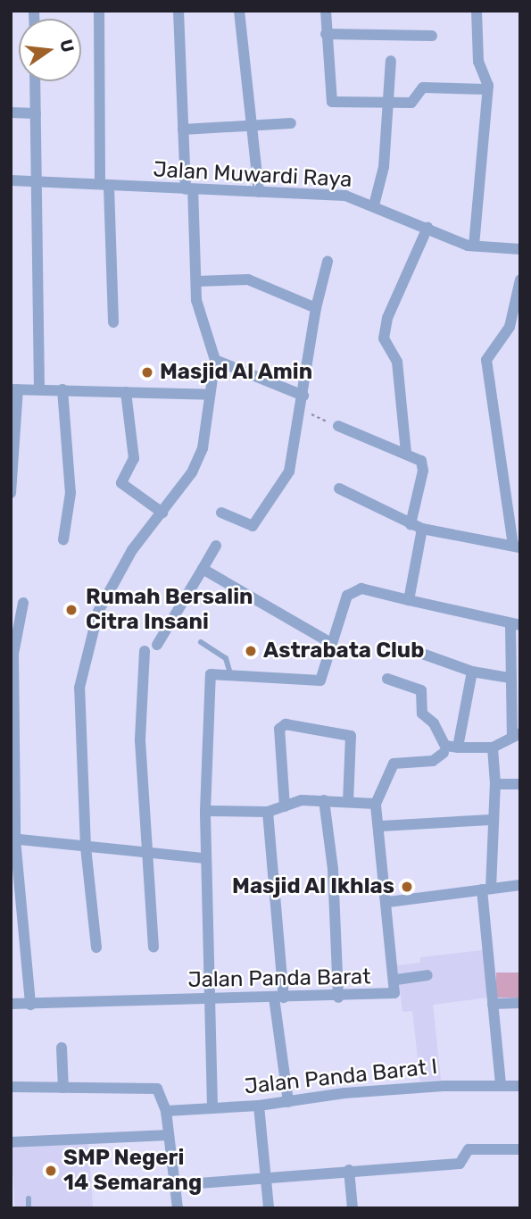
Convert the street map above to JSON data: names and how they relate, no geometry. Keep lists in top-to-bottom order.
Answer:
{
  "streets": {
    "street": ["Jalan Muwardi Raya", "Jalan Panda Barat", "Jalan Panda Barat I"]
  },
  "places": [
    "Masjid Al Amin",
    "Rumah Bersalin Citra Insani",
    "Astrabata Club",
    "Masjid Al Ikhlas",
    "SMP Negeri 14 Semarang"
  ],
  "north": "right"
}
